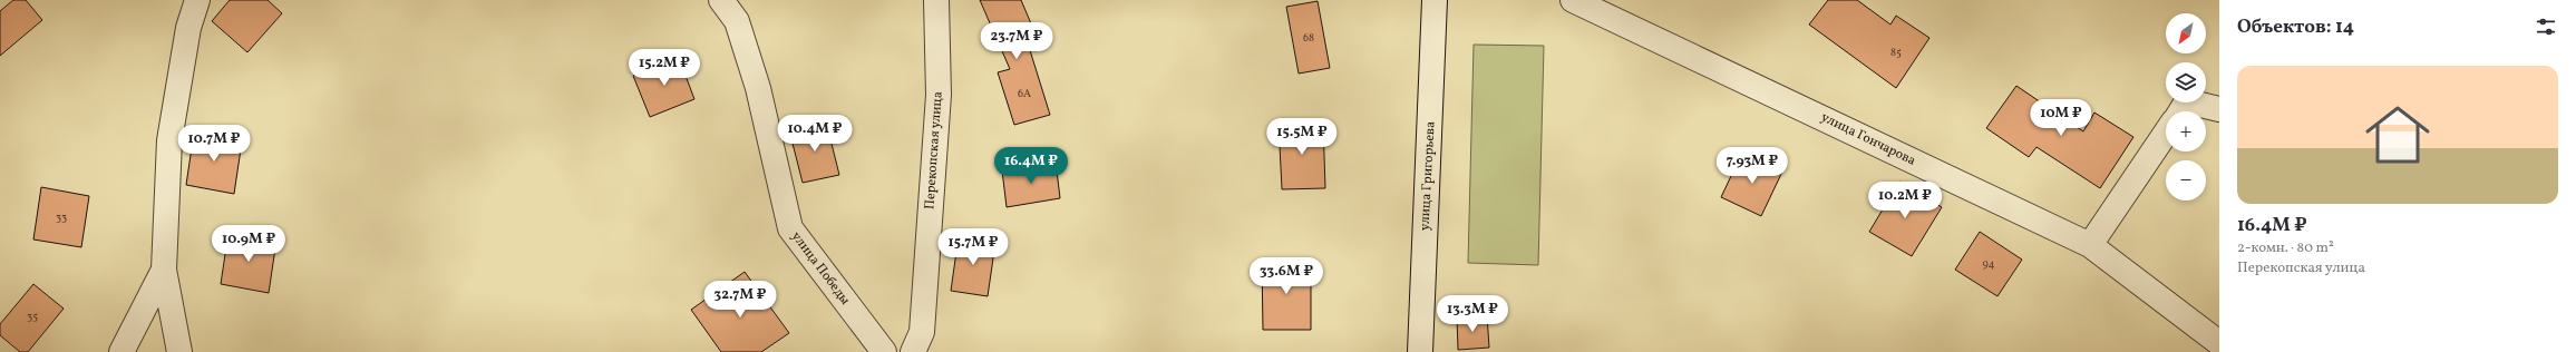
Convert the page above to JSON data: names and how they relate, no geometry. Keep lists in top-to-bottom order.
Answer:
{
  "streets": {
    "street": [
      "улица Гончарова",
      "Перекопская улица",
      "улица Григорьева",
      "улица Победы"
    ]
  },
  "house_numbers": [
    "68",
    "85",
    "6А",
    "33",
    "94",
    "35"
  ],
  "north": "bottom left",
  "page": {
    "heading": "Объектов: 14",
    "map_buttons": ["+", "−"],
    "price": [
      "23.7M ₽",
      "15.2M ₽",
      "10M ₽",
      "10.4M ₽",
      "15.5M ₽",
      "10.7M ₽",
      "16.4M ₽",
      "7.93M ₽",
      "10.2M ₽",
      "10.9M ₽",
      "15.7M ₽",
      "33.6M ₽",
      "32.7M ₽",
      "13.3M ₽"
    ],
    "list": [
      {
        "name": "16.4M ₽",
        "note": "2-комн. · 80 m² · Перекопская улица"
      }
    ]
  }
}
